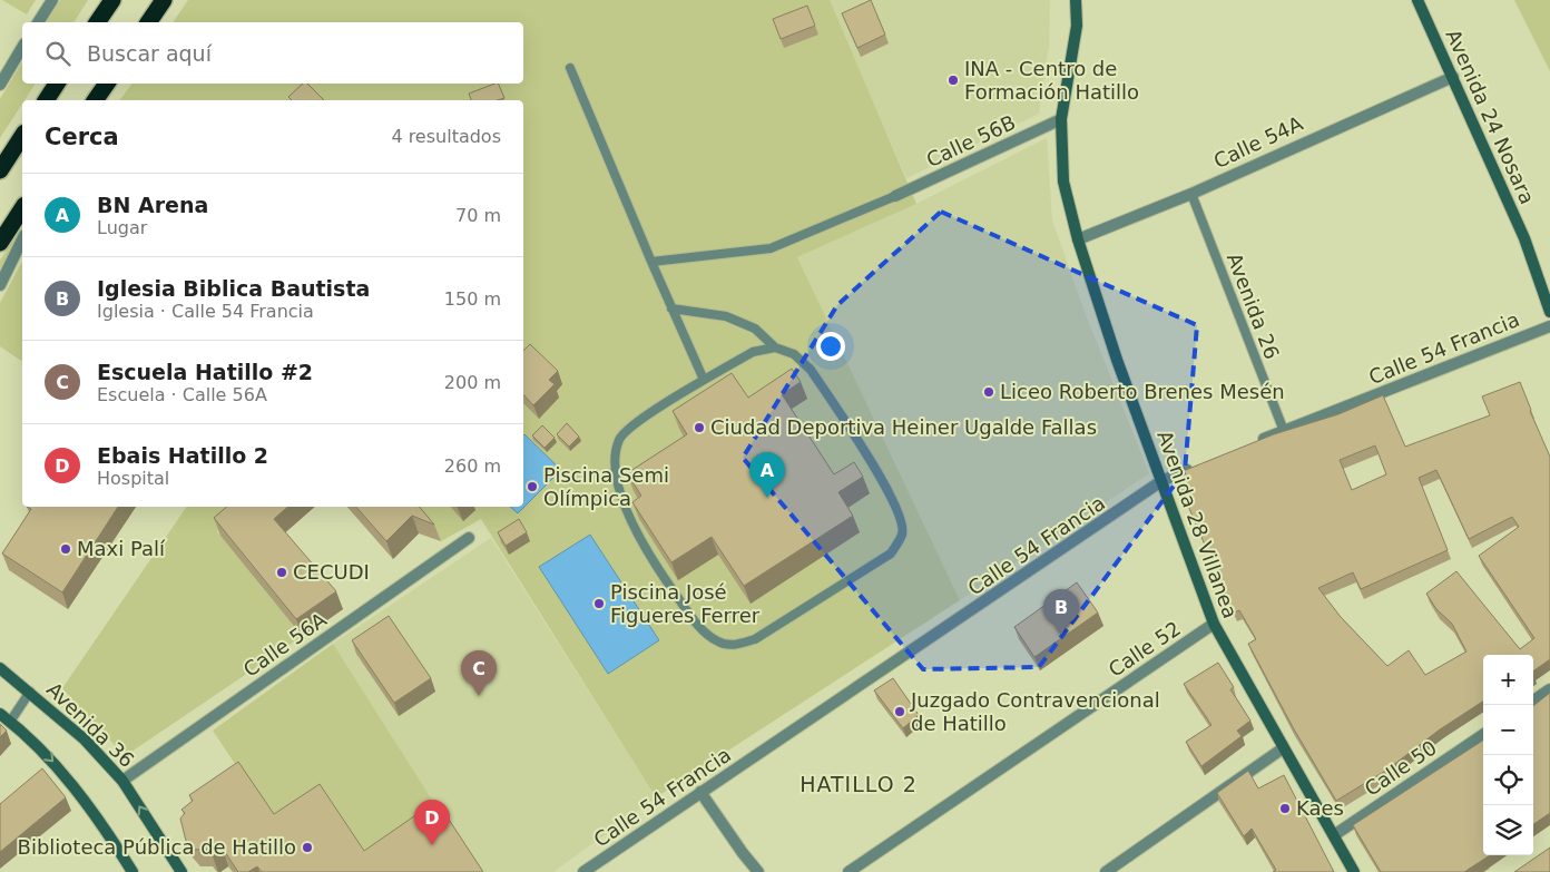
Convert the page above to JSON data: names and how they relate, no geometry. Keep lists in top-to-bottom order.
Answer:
{
  "streets": {
    "street": [
      "Avenida 24 Nosara",
      "Calle 56B",
      "Calle 54A",
      "Calle 54 Francia",
      "Avenida 28 Villanea",
      "Calle 56A",
      "Calle 52",
      "Avenida 36",
      "Calle 50"
    ],
    "lane": ["Avenida 26"]
  },
  "crossings": [
    ["Avenida 24 Nosara", "Calle 54A"],
    ["Calle 56B", "Avenida 28 Villanea"],
    ["Calle 54A", "Avenida 26"],
    ["Calle 54A", "Avenida 28 Villanea"],
    ["Avenida 26", "Calle 54 Francia"],
    ["Calle 54 Francia", "Avenida 28 Villanea"],
    ["Avenida 28 Villanea", "Calle 52"],
    ["Avenida 28 Villanea", "Calle 50"],
    ["Calle 56A", "Avenida 36"]
  ],
  "districts": ["HATILLO 2"],
  "places": [
    "INA - Centro de Formación Hatillo",
    "Liceo Roberto Brenes Mesén",
    "Ciudad Deportiva Heiner Ugalde Fallas",
    "Piscina Semi Olímpica",
    "Maxi Palí",
    "CECUDI",
    "Piscina José Figueres Ferrer",
    "Juzgado Contravencional de Hatillo",
    "Kaes",
    "Biblioteca Pública de Hatillo"
  ],
  "page": {
    "search": "Buscar aquí",
    "heading": ["Cerca", "4 resultados"],
    "list": [
      {
        "mark": "A",
        "name": "BN Arena",
        "note": "Lugar",
        "value": "70 m"
      },
      {
        "mark": "B",
        "name": "Iglesia Biblica Bautista",
        "note": "Iglesia · Calle 54 Francia",
        "value": "150 m"
      },
      {
        "mark": "C",
        "name": "Escuela Hatillo #2",
        "note": "Escuela · Calle 56A",
        "value": "200 m"
      },
      {
        "mark": "D",
        "name": "Ebais Hatillo 2",
        "note": "Hospital",
        "value": "260 m"
      }
    ],
    "pins": [
      "A",
      "B",
      "C",
      "D"
    ],
    "map_buttons": ["+", "−"]
  }
}
